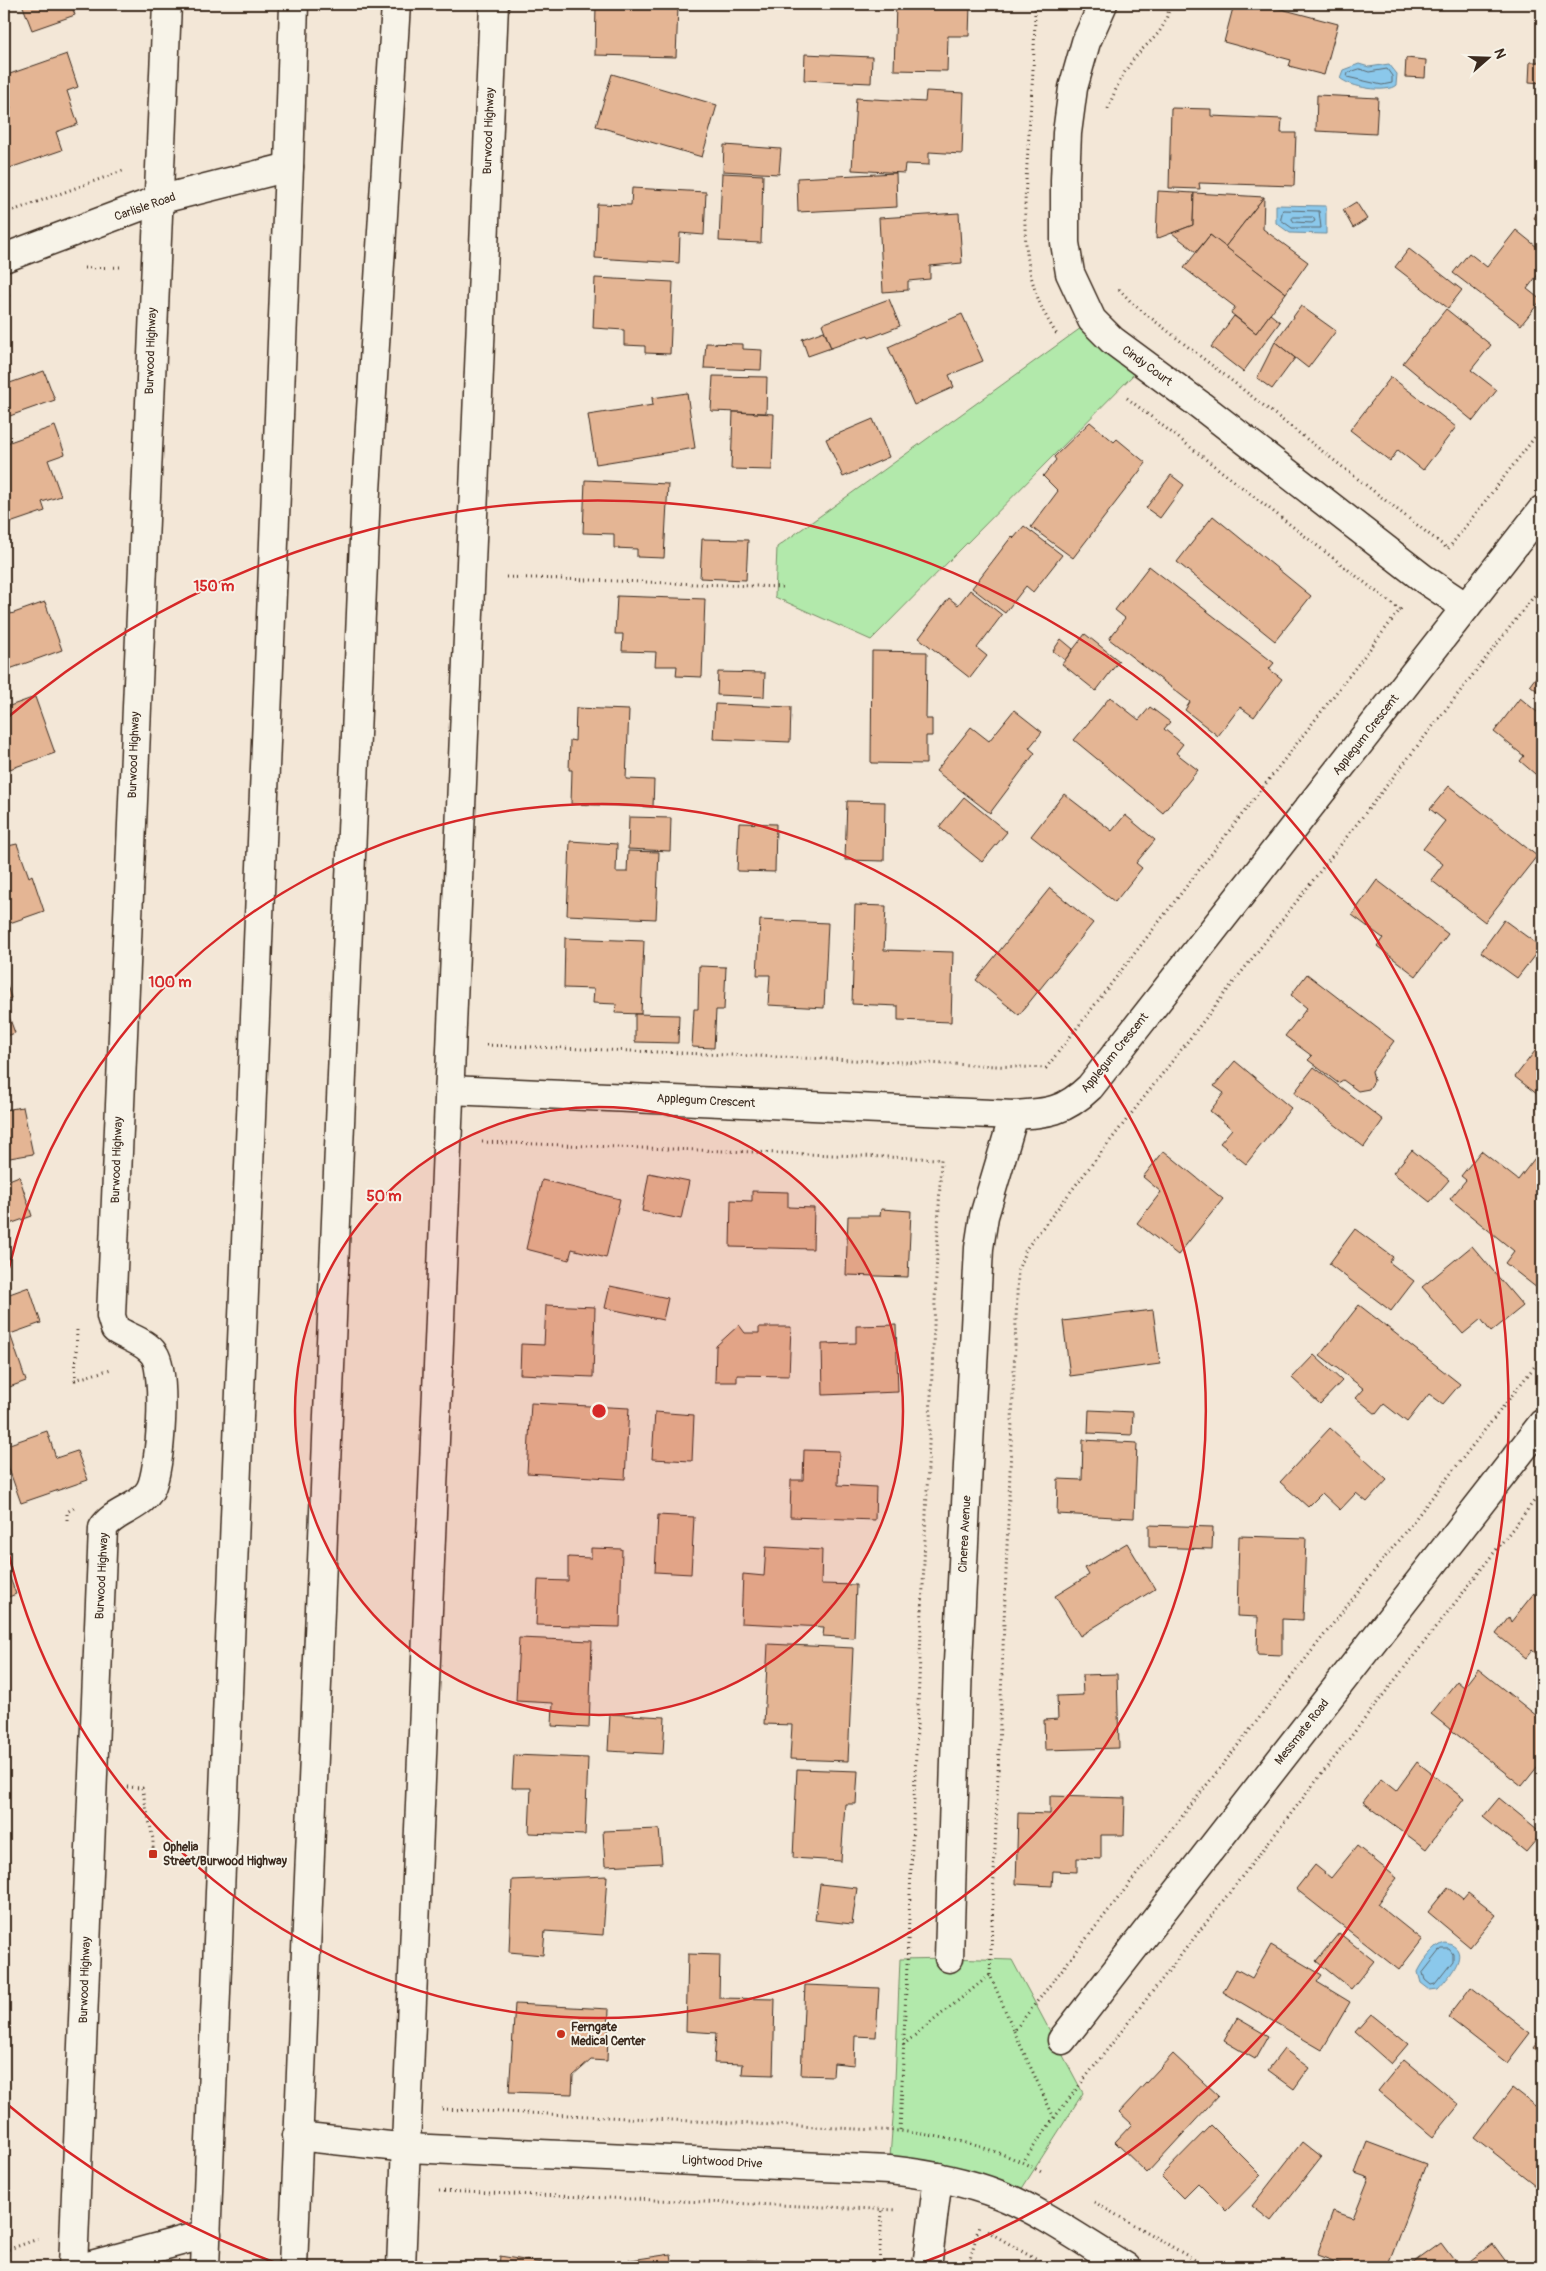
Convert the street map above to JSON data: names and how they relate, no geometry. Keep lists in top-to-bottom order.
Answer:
{
  "streets": {
    "main road": [
      "Burwood Highway",
      "Carlisle Road",
      "Cindy Court",
      "Applegum Crescent",
      "Cinerea Avenue",
      "Messmate Road",
      "Lightwood Drive"
    ]
  },
  "crossings": [
    ["Burwood Highway", "Carlisle Road"],
    ["Burwood Highway", "Applegum Crescent"],
    ["Burwood Highway", "Lightwood Drive"],
    ["Cindy Court", "Applegum Crescent"],
    ["Applegum Crescent", "Cinerea Avenue"]
  ],
  "places": {
    "transit": ["Ophelia Street/Burwood Highway"],
    "other": ["Ferngate Medical Center"]
  },
  "north": "right",
  "rings": ["150 m", "100 m", "50 m"]
}
